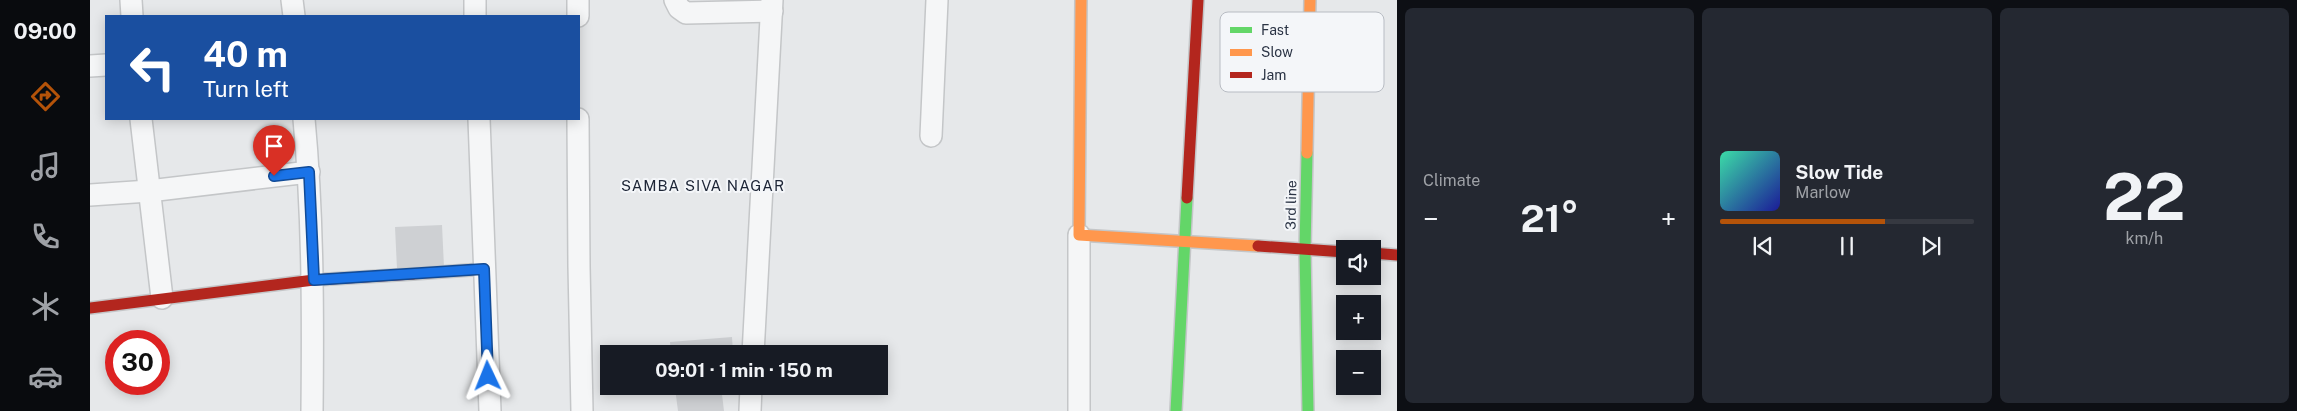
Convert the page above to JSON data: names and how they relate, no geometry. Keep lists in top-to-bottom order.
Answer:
{
  "streets": {
    "street": ["3rd line"]
  },
  "districts": ["SAMBA SIVA NAGAR"],
  "legend": ["Fast", "Slow", "Jam"],
  "page": {
    "tabs": "09:00",
    "tile": [
      "Climate",
      ["22", "km/h"]
    ],
    "turn": ["40 m", "Turn left"],
    "song": ["Slow Tide", "Marlow"],
    "heat": ["−", "21°", "+"],
    "map_buttons": ["+", "−"],
    "limit": "30",
    "trip": "09:01 · 1 min · 150 m"
  }
}
